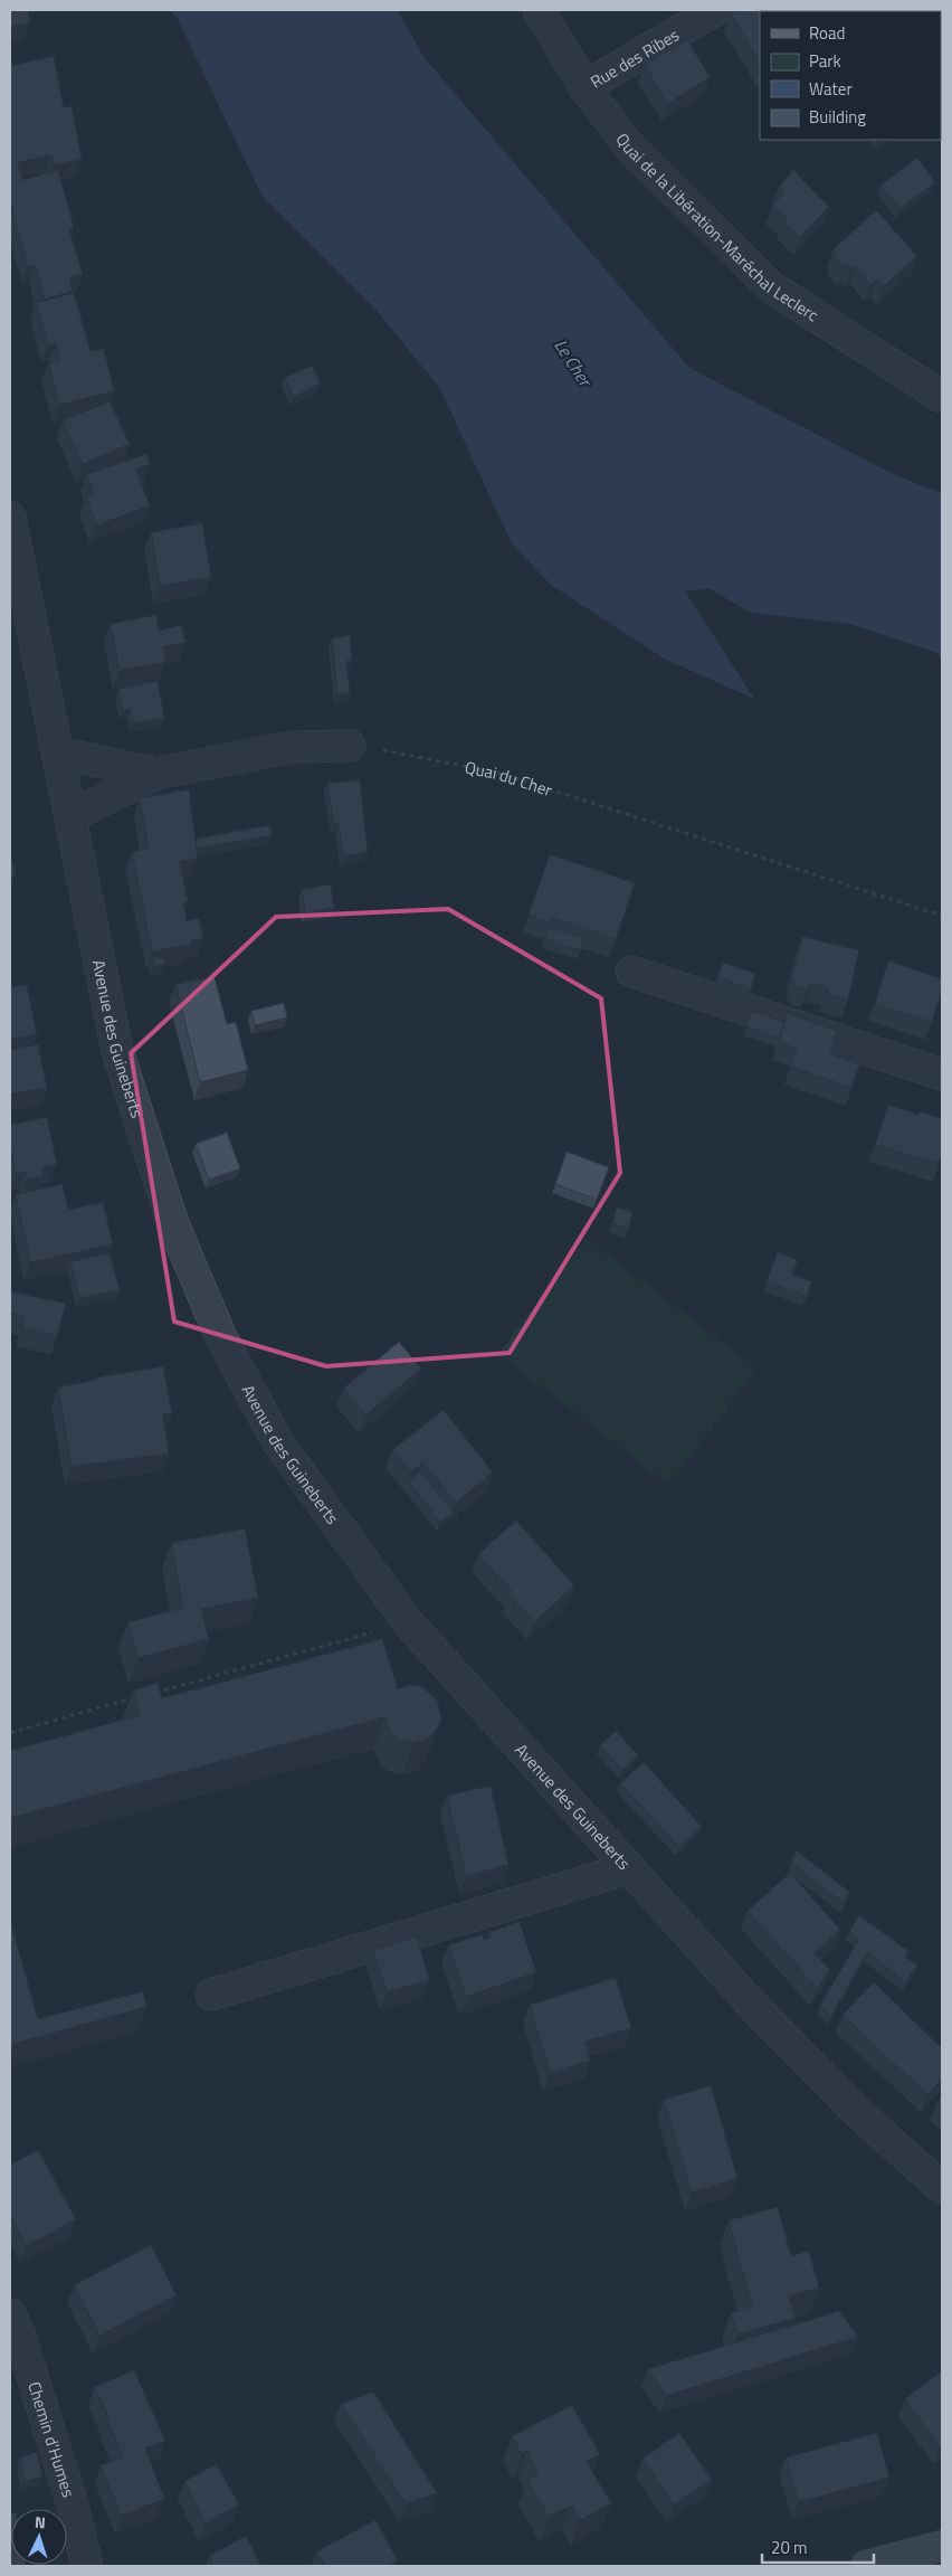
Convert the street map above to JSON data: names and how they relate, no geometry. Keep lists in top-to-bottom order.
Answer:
{
  "streets": {
    "street": [
      "Rue des Ribes",
      "Quai de la Libération-Maréchal Leclerc",
      "Avenue des Guineberts",
      "Chemin d'Humes"
    ],
    "path": ["Quai du Cher"]
  },
  "crossings": [
    ["Rue des Ribes", "Quai de la Libération-Maréchal Leclerc"]
  ],
  "water": ["Le Cher"],
  "legend": [
    "Road",
    "Park",
    "Water",
    "Building"
  ],
  "scale_bar": "20 m",
  "north": "top"
}
